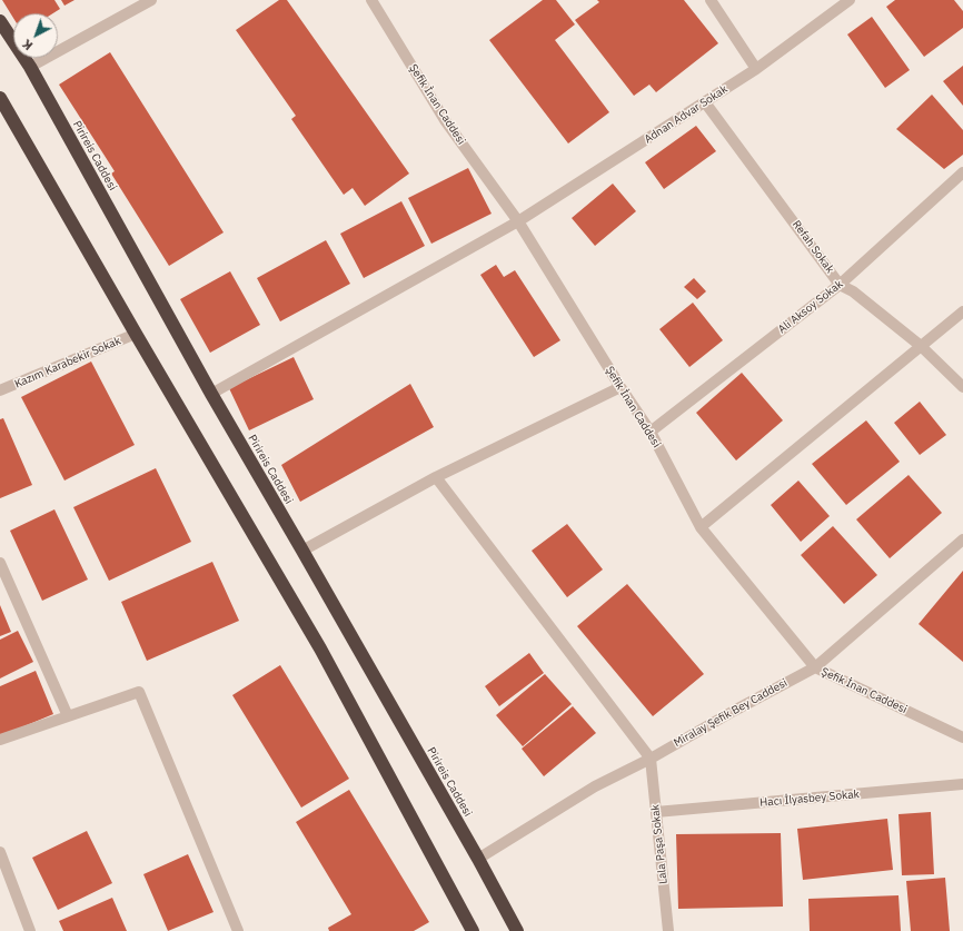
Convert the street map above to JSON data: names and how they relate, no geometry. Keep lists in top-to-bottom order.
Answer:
{
  "streets": {
    "highway": ["Pirireis Caddesi"],
    "street": [
      "Şefik İnan Caddesi",
      "Adnan Advar Sokak",
      "Refah Sokak",
      "Ali Aksoy Sokak",
      "Kazım Karabekir Sokak",
      "Miralay Şefik Bey Caddesi",
      "Hacı İlyasbey Sokak",
      "Lala Paşa Sokak"
    ]
  },
  "crossings": [
    ["Şefik İnan Caddesi", "Adnan Advar Sokak"],
    ["Şefik İnan Caddesi", "Ali Aksoy Sokak"],
    ["Şefik İnan Caddesi", "Miralay Şefik Bey Caddesi"],
    ["Adnan Advar Sokak", "Pirireis Caddesi"],
    ["Adnan Advar Sokak", "Refah Sokak"],
    ["Pirireis Caddesi", "Miralay Şefik Bey Caddesi"],
    ["Refah Sokak", "Ali Aksoy Sokak"],
    ["Miralay Şefik Bey Caddesi", "Lala Paşa Sokak"],
    ["Hacı İlyasbey Sokak", "Lala Paşa Sokak"]
  ],
  "north": "bottom left"
}
